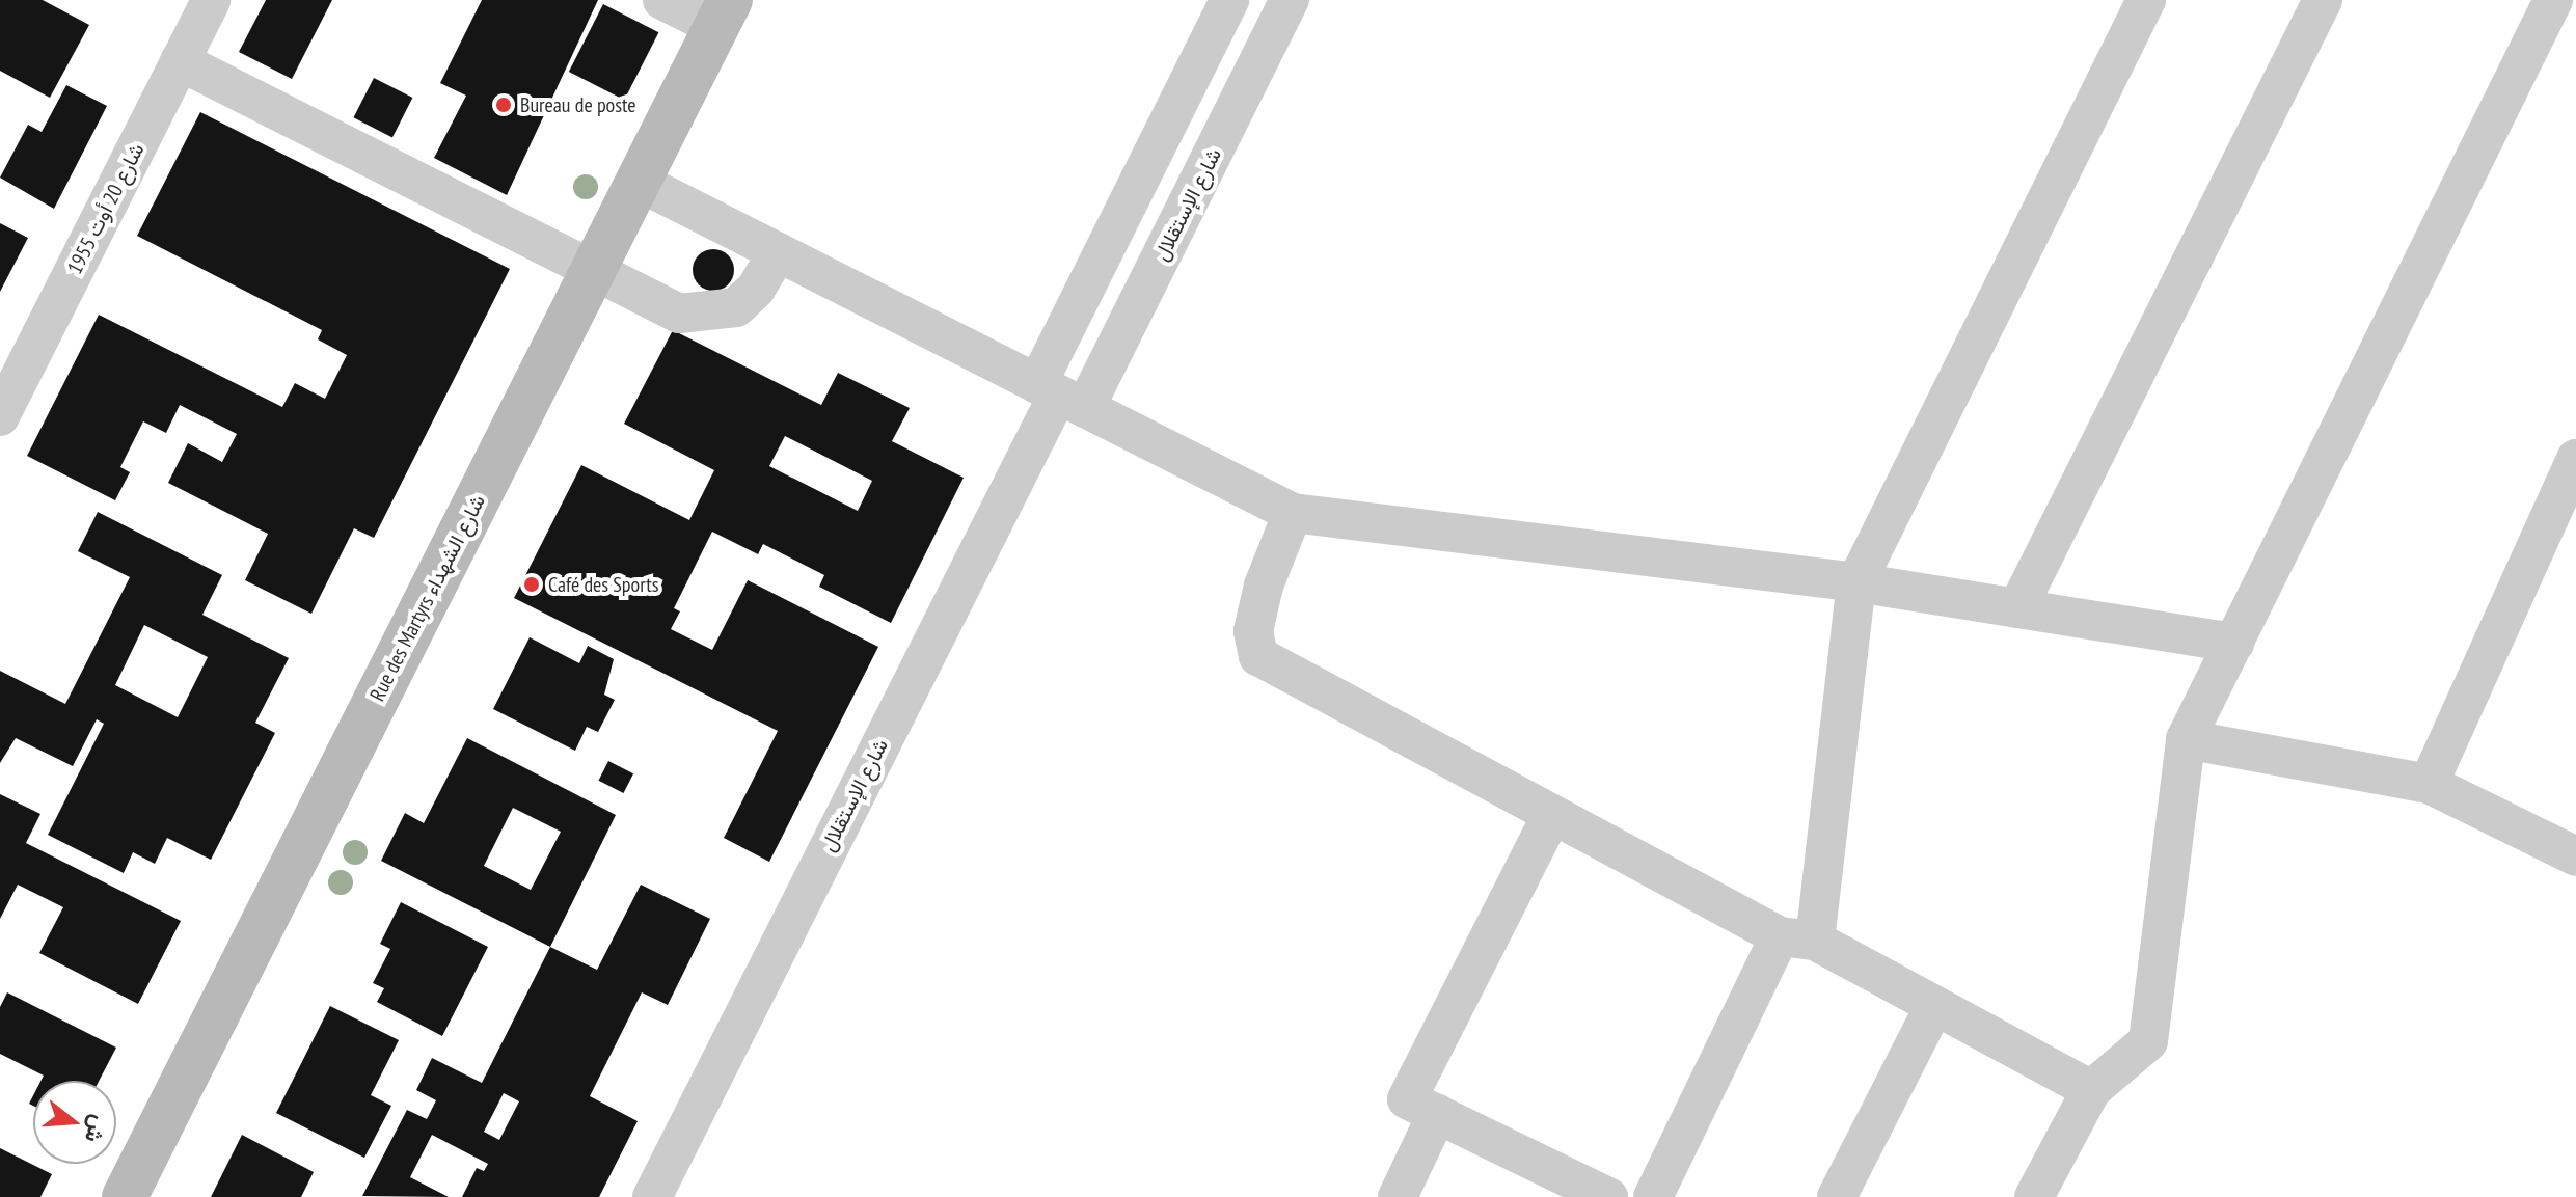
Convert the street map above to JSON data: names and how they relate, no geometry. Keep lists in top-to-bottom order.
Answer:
{
  "streets": {
    "main road": ["Rue des Martyrs شارع الشهداء"],
    "street": ["شارع الإستقلال", "شارع 20 أوت 1955"]
  },
  "places": ["Bureau de poste", "Café des Sports"],
  "north": "right"
}
